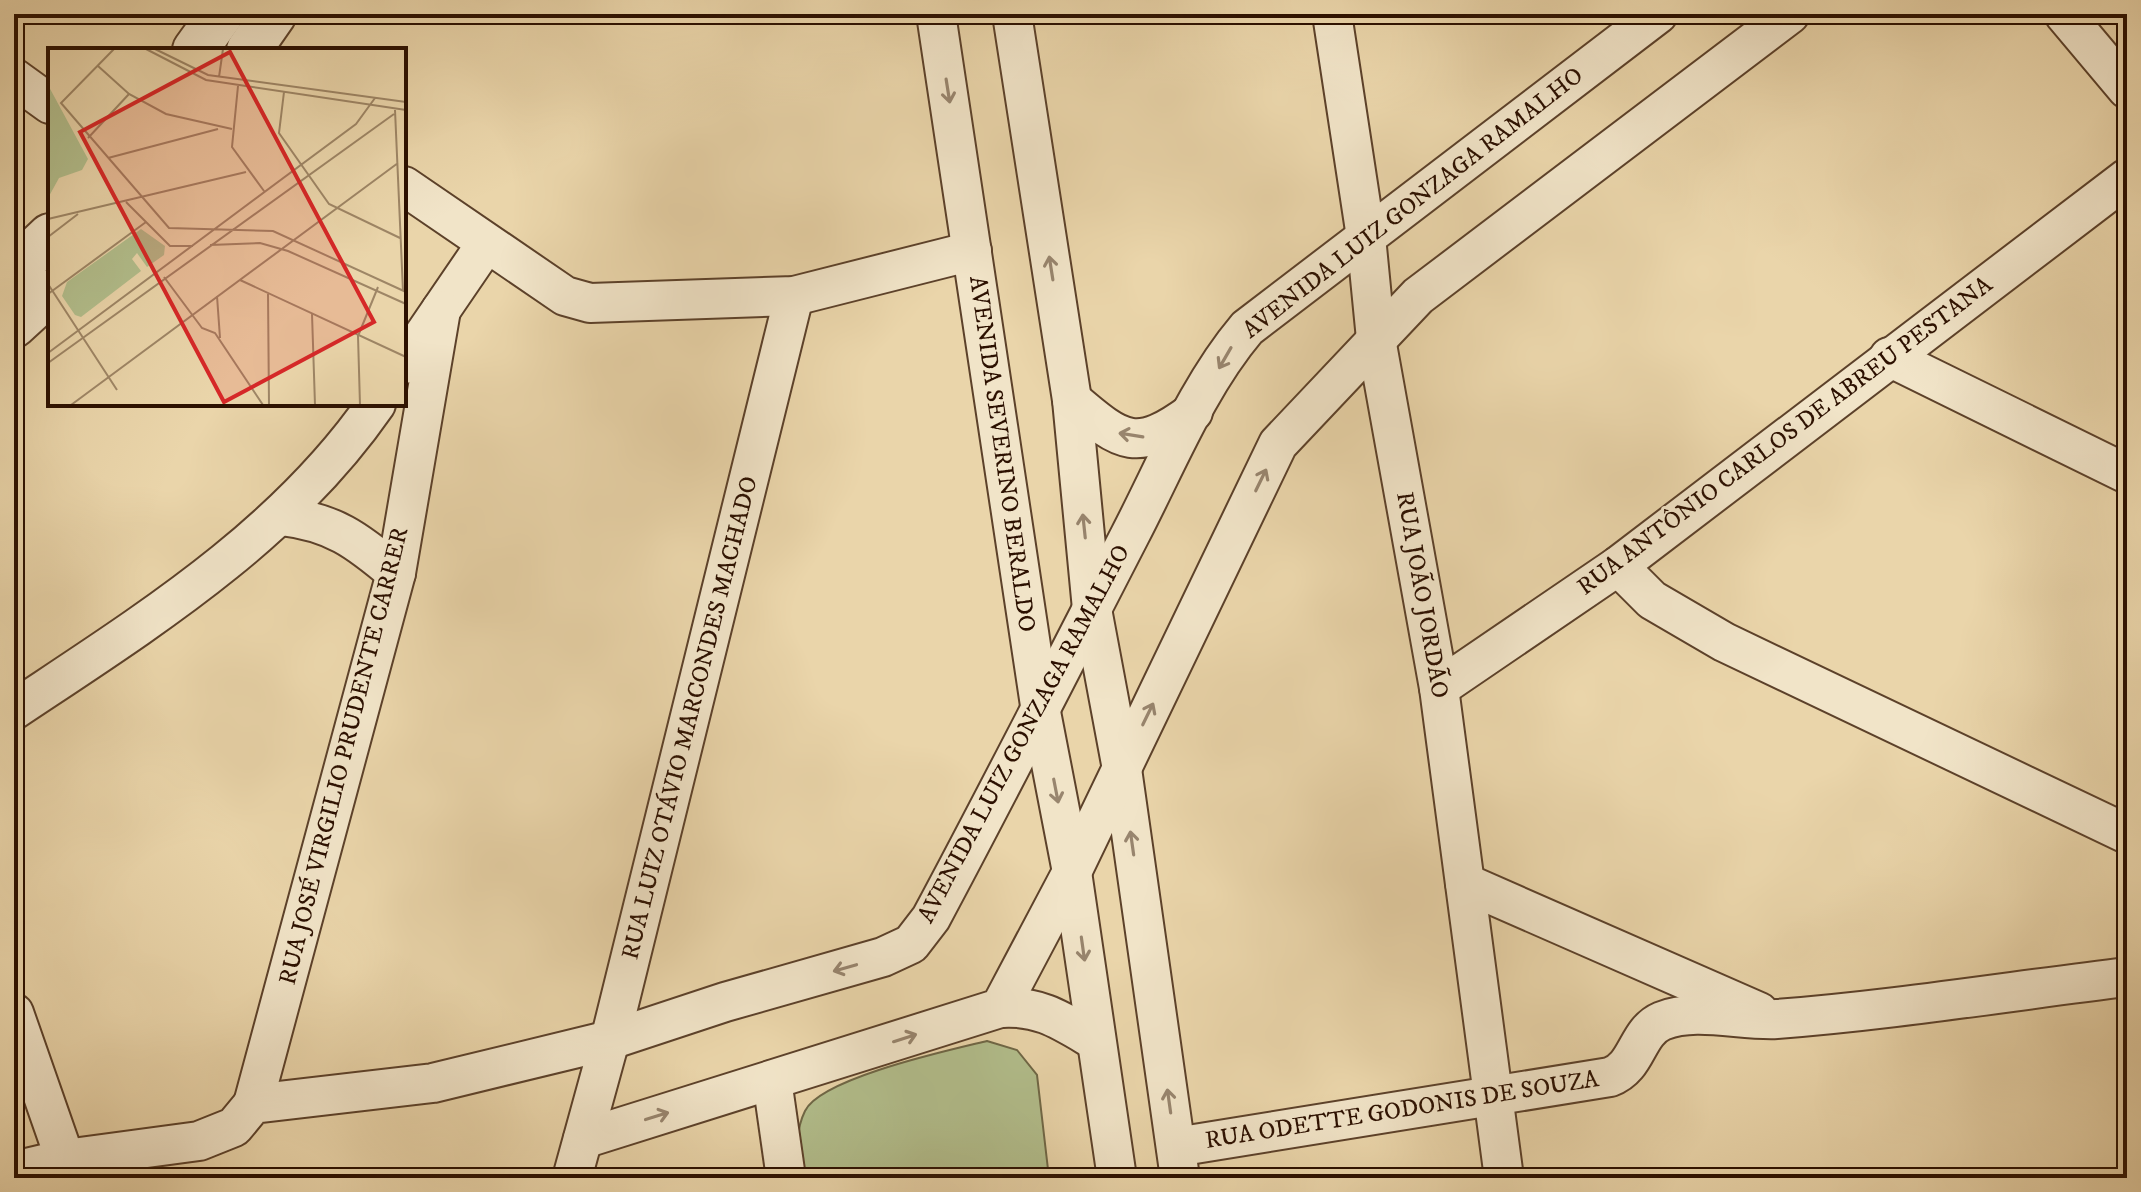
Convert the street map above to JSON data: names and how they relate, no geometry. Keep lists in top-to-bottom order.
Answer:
{
  "streets": {
    "street": [
      "AVENIDA LUIZ GONZAGA RAMALHO",
      "RUA ANTÔNIO CARLOS DE ABREU PESTANA",
      "AVENIDA SEVERINO BERALDO",
      "RUA JOÃO JORDÃO",
      "RUA LUIZ OTÁVIO MARCONDES MACHADO",
      "RUA JOSÉ VIRGILIO PRUDENTE CARRER",
      "RUA ODETTE GODONIS DE SOUZA"
    ]
  },
  "crossings": [
    ["AVENIDA LUIZ GONZAGA RAMALHO", "AVENIDA SEVERINO BERALDO"],
    ["AVENIDA LUIZ GONZAGA RAMALHO", "RUA JOÃO JORDÃO"],
    ["AVENIDA LUIZ GONZAGA RAMALHO", "RUA LUIZ OTÁVIO MARCONDES MACHADO"],
    ["AVENIDA LUIZ GONZAGA RAMALHO", "RUA JOSÉ VIRGILIO PRUDENTE CARRER"],
    ["RUA ANTÔNIO CARLOS DE ABREU PESTANA", "RUA JOÃO JORDÃO"],
    ["RUA JOÃO JORDÃO", "RUA ODETTE GODONIS DE SOUZA"]
  ]
}
